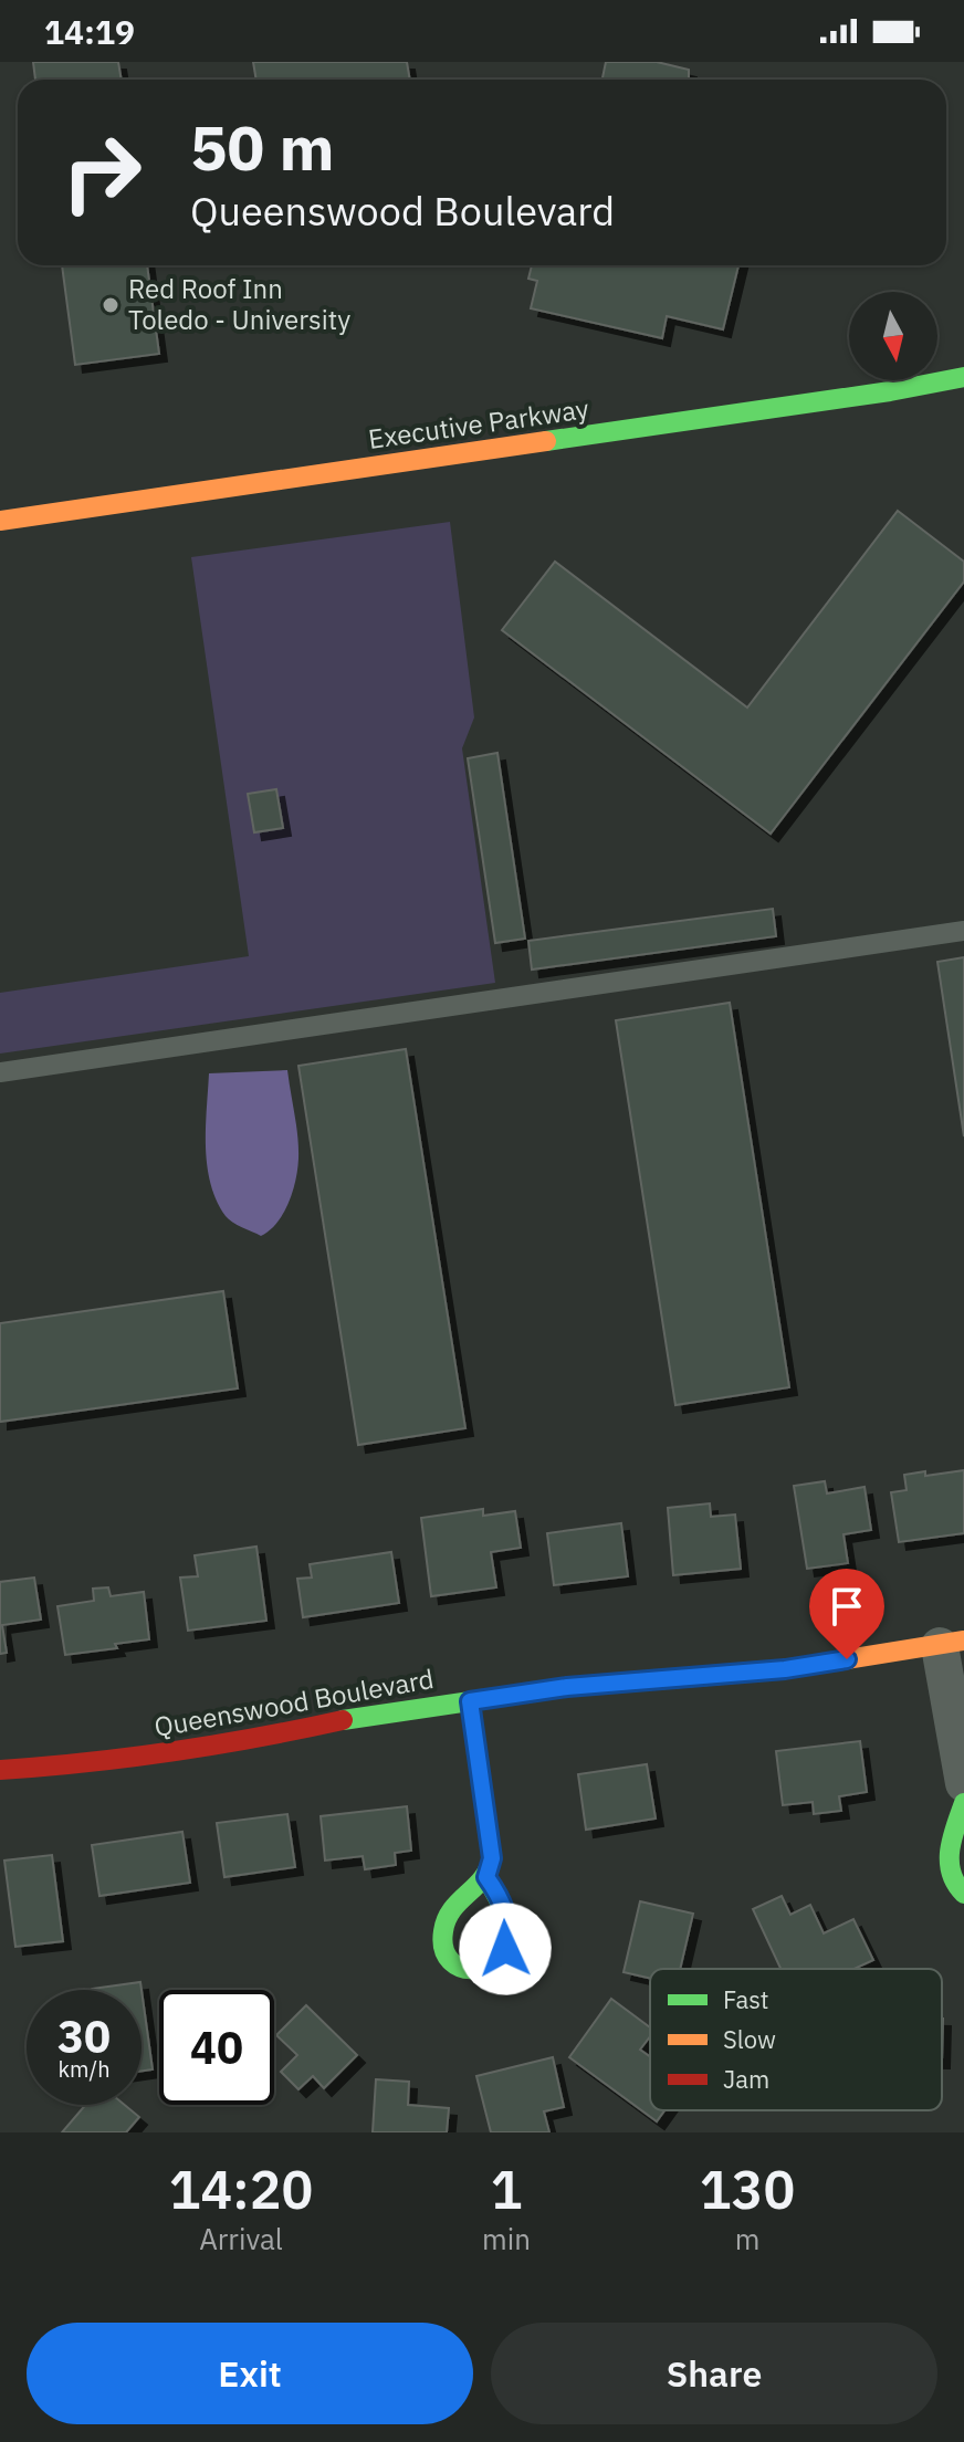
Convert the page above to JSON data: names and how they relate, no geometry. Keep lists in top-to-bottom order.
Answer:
{
  "streets": {
    "street": ["Executive Parkway", "Queenswood Boulevard"]
  },
  "places": ["Red Roof Inn Toledo - University"],
  "legend": ["Fast", "Slow", "Jam"],
  "north": "bottom",
  "page": {
    "status": "14:19",
    "turn": ["50 m", "Queenswood Boulevard"],
    "speed": "30 km/h",
    "limit": "40",
    "eta": [
      "14:20",
      "Arrival",
      "1",
      "min",
      "130",
      "m"
    ],
    "buttons": ["Exit", "Share"]
  }
}
